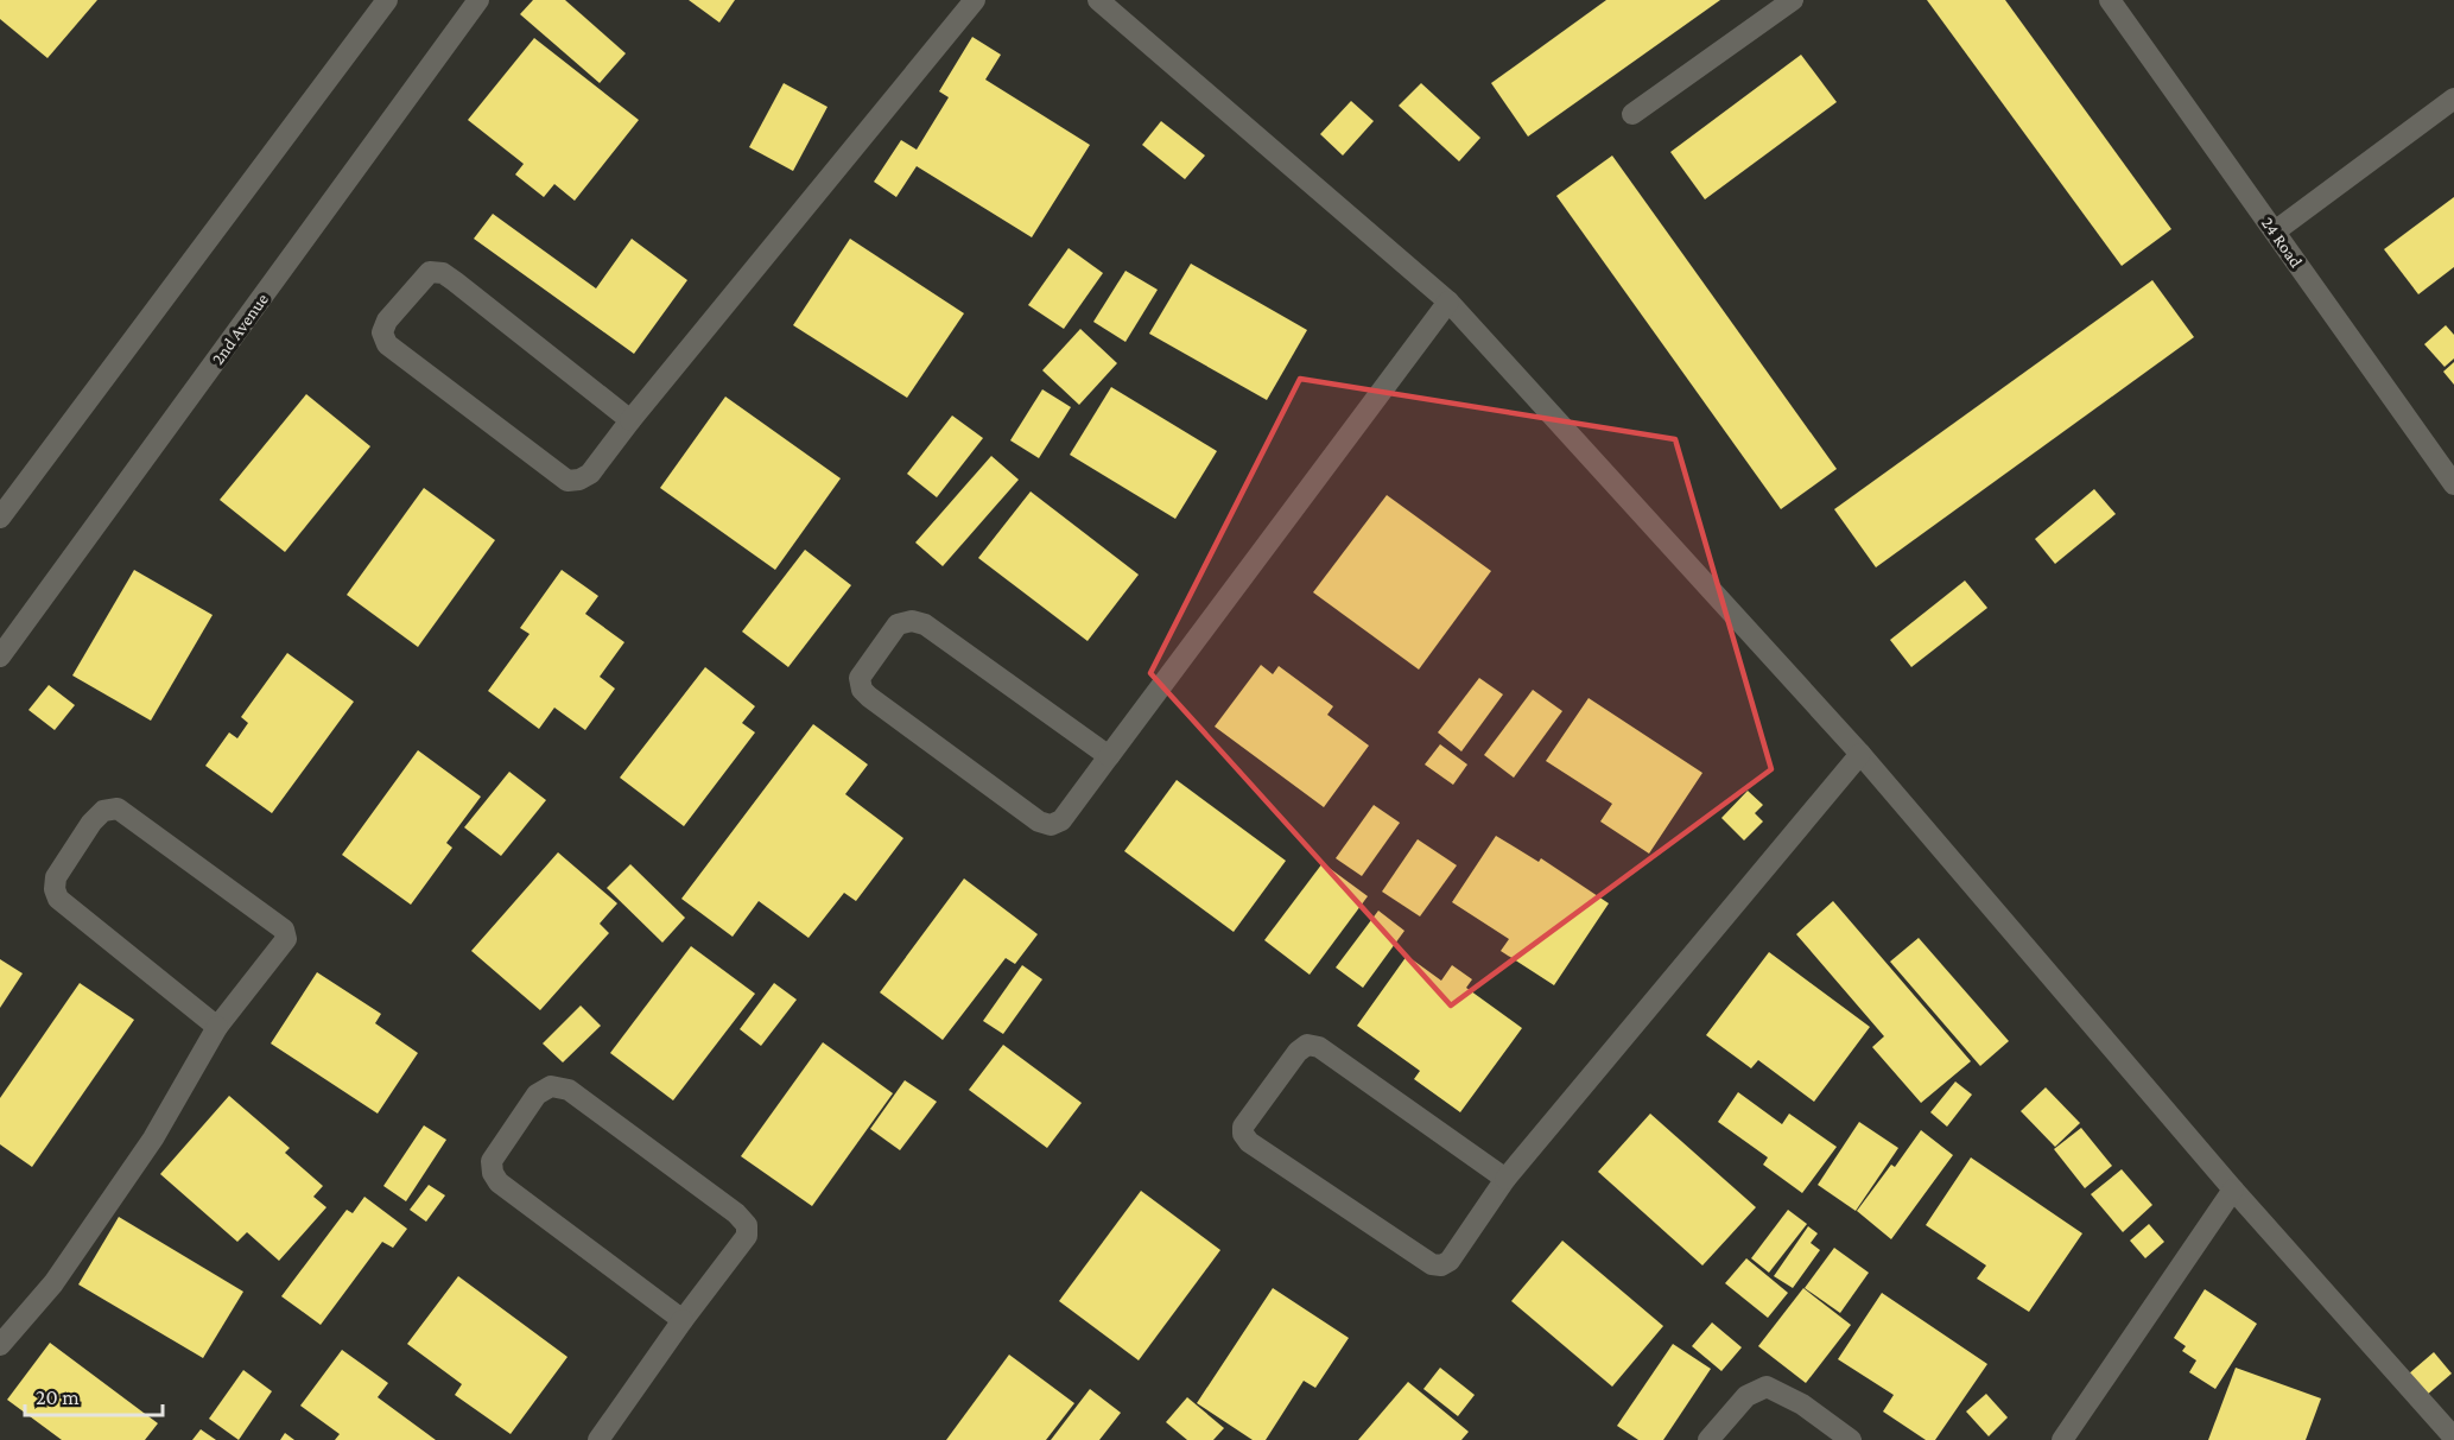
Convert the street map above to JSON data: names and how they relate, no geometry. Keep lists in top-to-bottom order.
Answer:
{
  "streets": {
    "street": ["24 Road", "2nd Avenue"]
  },
  "scale_bar": "20 m"
}
